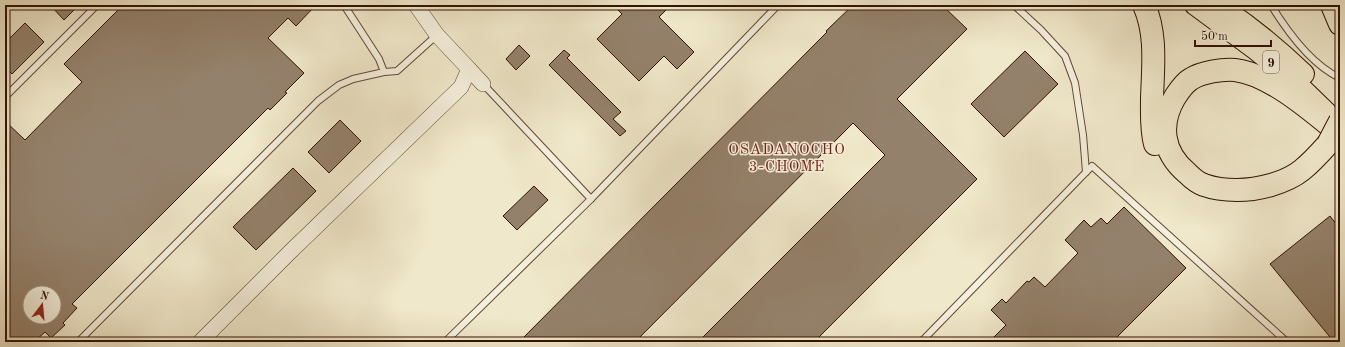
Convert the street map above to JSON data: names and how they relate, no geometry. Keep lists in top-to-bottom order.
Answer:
{
  "streets": {
    "highway": ["9"]
  },
  "districts": ["OSADANOCHO 3-CHOME"],
  "scale_bar": "50 m",
  "north": "top"
}
